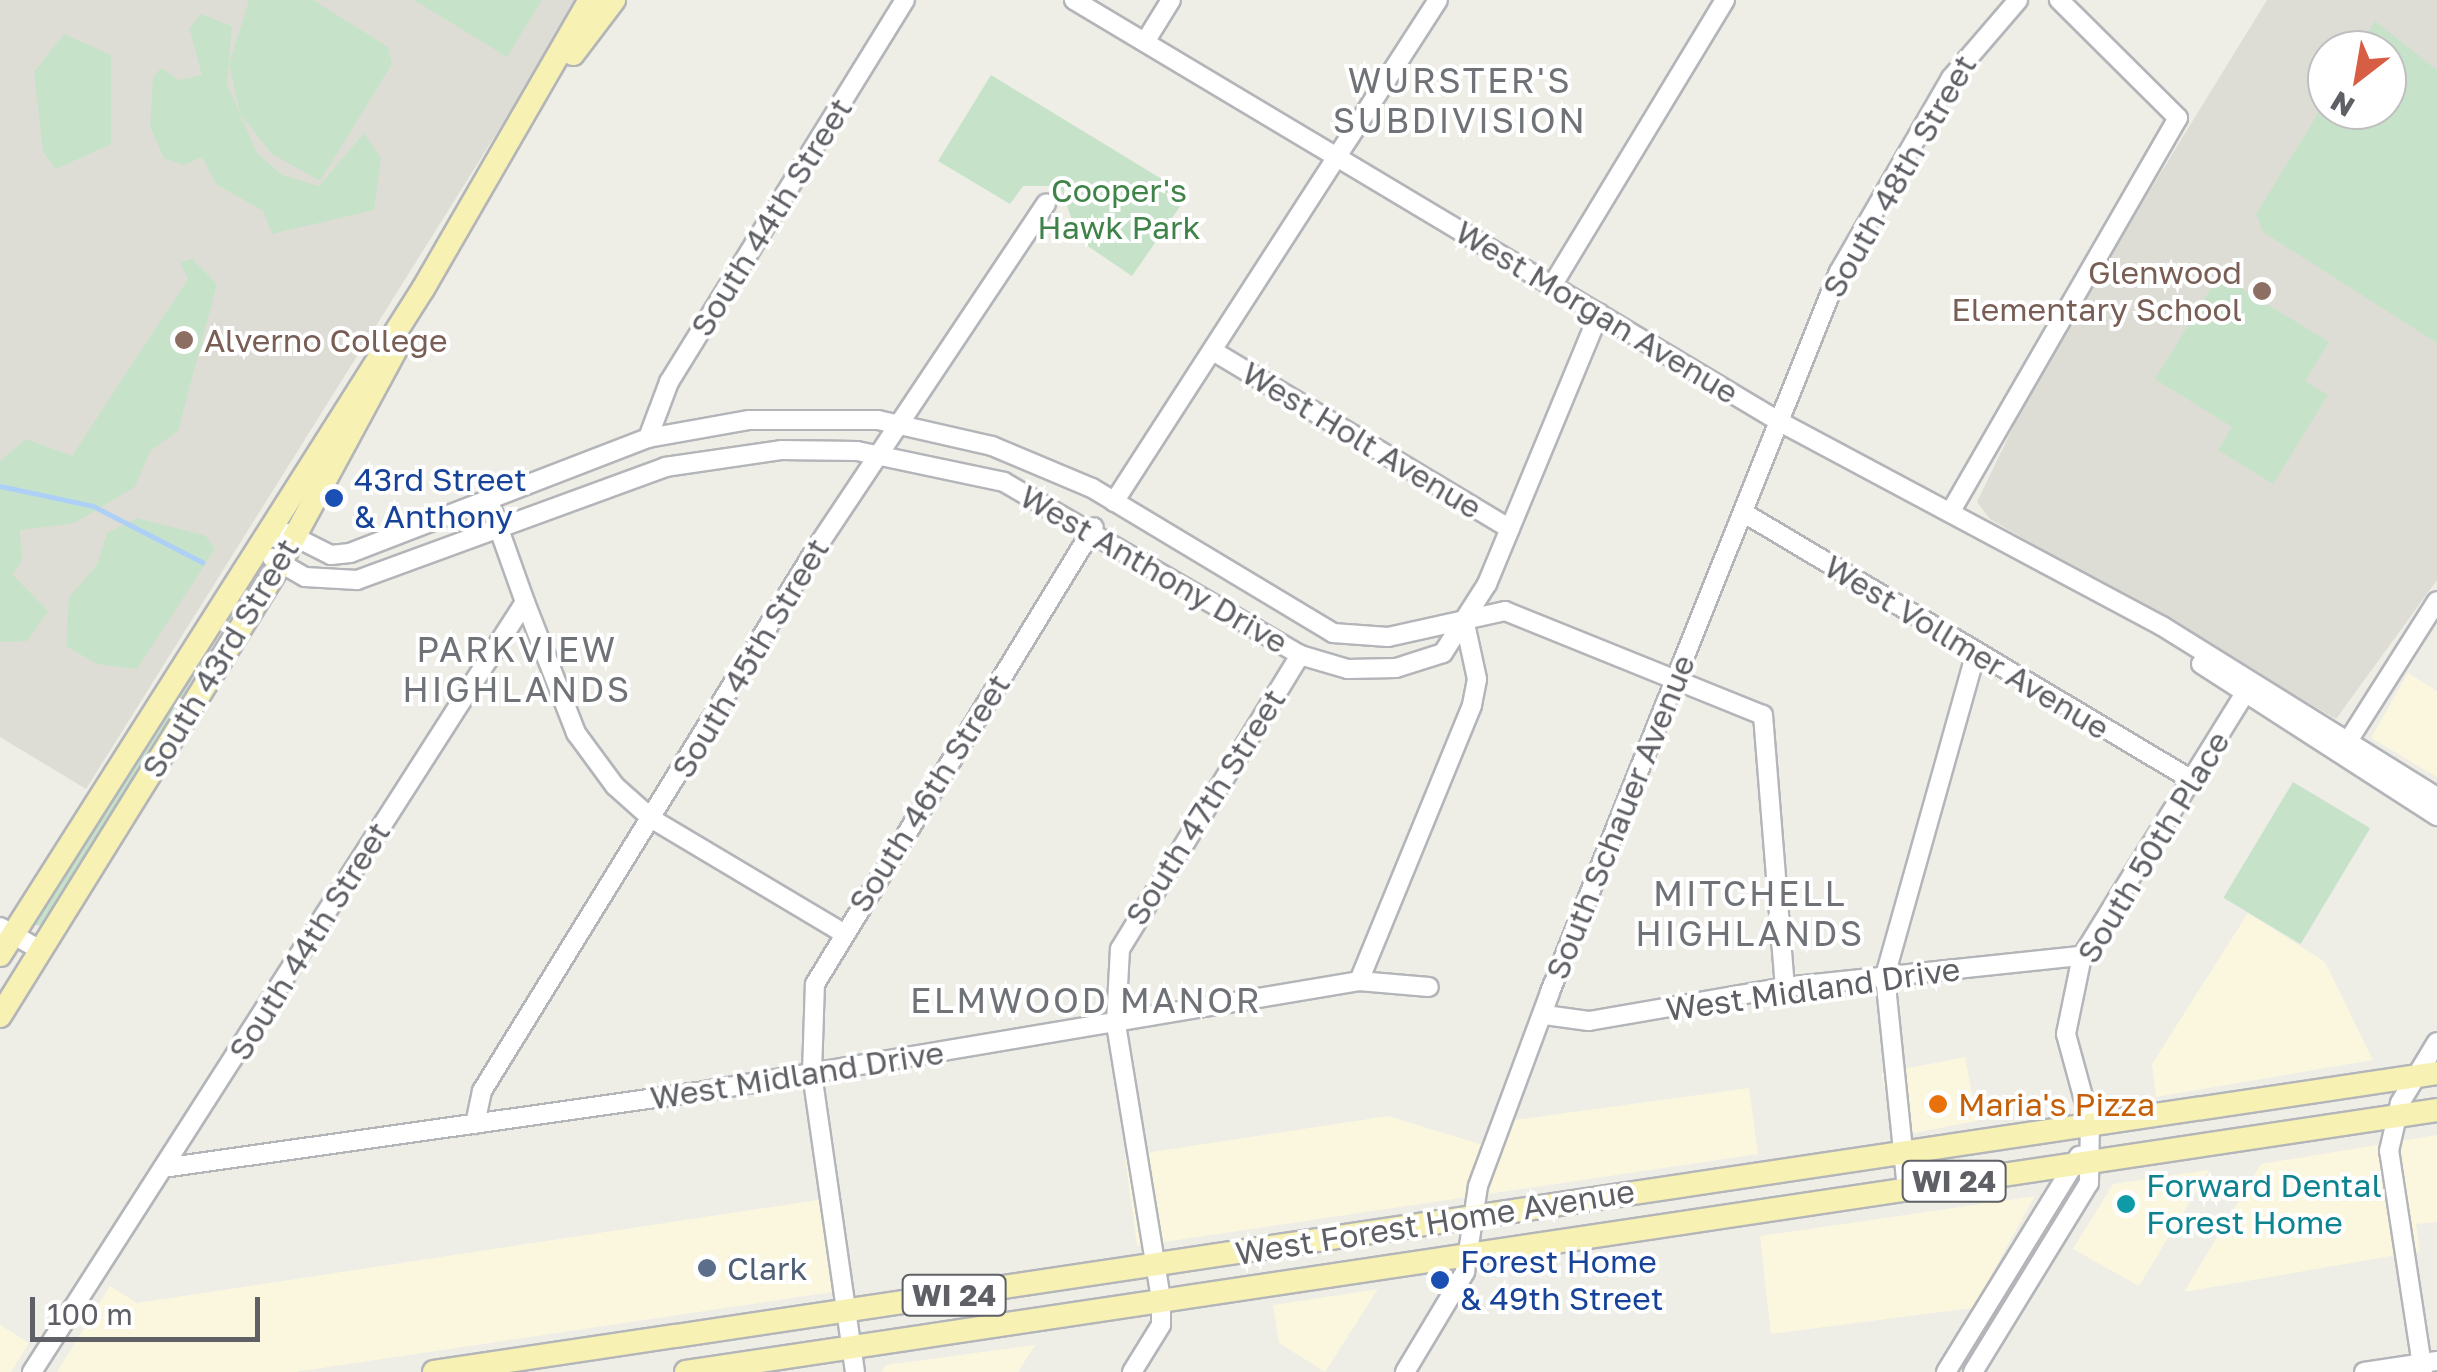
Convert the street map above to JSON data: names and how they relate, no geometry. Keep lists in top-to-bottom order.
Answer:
{
  "streets": {
    "main road": ["South 43rd Street", "WI 24", "West Forest Home Avenue"],
    "street": [
      "South 48th Street",
      "South 44th Street",
      "West Morgan Avenue",
      "West Holt Avenue",
      "West Anthony Drive",
      "West Vollmer Avenue",
      "South 45th Street",
      "South 46th Street",
      "South 47th Street",
      "South Schauer Avenue",
      "South 50th Place",
      "West Midland Drive"
    ]
  },
  "crossings": [
    ["South 48th Street", "West Morgan Avenue"],
    ["South 48th Street", "South Schauer Avenue"],
    ["South 44th Street", "West Anthony Drive"],
    ["South 44th Street", "West Midland Drive"],
    ["West Morgan Avenue", "South Schauer Avenue"],
    ["West Morgan Avenue", "South 50th Place"],
    ["West Anthony Drive", "South 43rd Street"],
    ["West Anthony Drive", "South 45th Street"],
    ["West Anthony Drive", "South 46th Street"],
    ["West Anthony Drive", "South 47th Street"],
    ["West Anthony Drive", "South Schauer Avenue"],
    ["West Anthony Drive", "West Midland Drive"],
    ["West Vollmer Avenue", "South Schauer Avenue"],
    ["West Vollmer Avenue", "South 50th Place"],
    ["South 45th Street", "West Midland Drive"],
    ["South 46th Street", "West Midland Drive"],
    ["South 46th Street", "West Forest Home Avenue"],
    ["South 47th Street", "West Midland Drive"],
    ["South 47th Street", "West Forest Home Avenue"],
    ["South Schauer Avenue", "West Midland Drive"],
    ["South Schauer Avenue", "West Forest Home Avenue"],
    ["South 50th Place", "West Midland Drive"],
    ["South 50th Place", "West Forest Home Avenue"]
  ],
  "districts": [
    "WURSTER'S SUBDIVISION",
    "PARKVIEW HIGHLANDS",
    "MITCHELL HIGHLANDS",
    "ELMWOOD MANOR"
  ],
  "parks": ["Cooper's Hawk Park"],
  "places": [
    "Glenwood Elementary School",
    "Alverno College",
    "43rd Street & Anthony",
    "Maria's Pizza",
    "Forward Dental Forest Home",
    "Clark",
    "Forest Home & 49th Street"
  ],
  "scale_bar": "100 m",
  "north": "bottom left"
}
